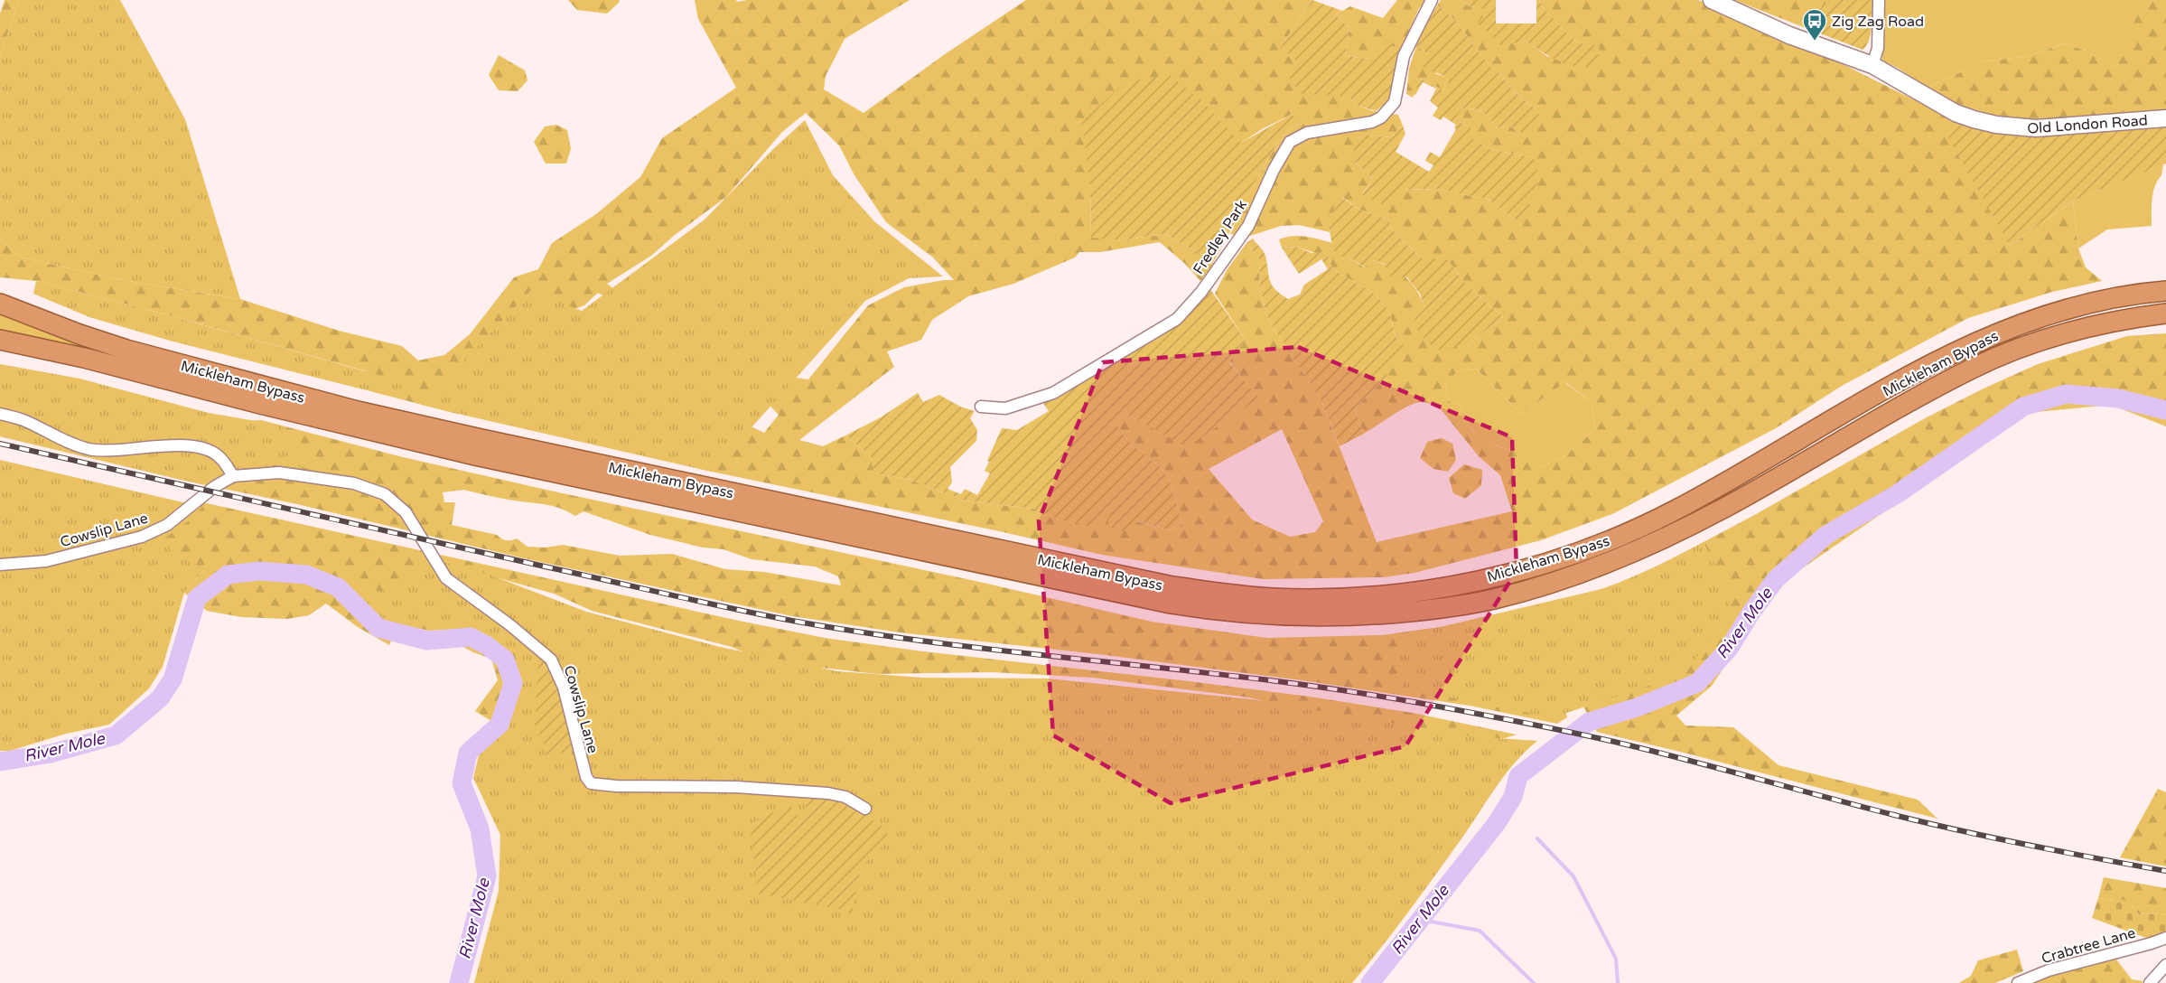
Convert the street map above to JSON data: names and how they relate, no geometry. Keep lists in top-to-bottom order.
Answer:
{
  "streets": {
    "highway": ["Mickleham Bypass"],
    "main road": ["Old London Road"],
    "street": ["Fredley Park", "Cowslip Lane", "Crabtree Lane"]
  },
  "water": ["River Mole"],
  "places": {
    "bus stop": ["Zig Zag Road"]
  }
}
